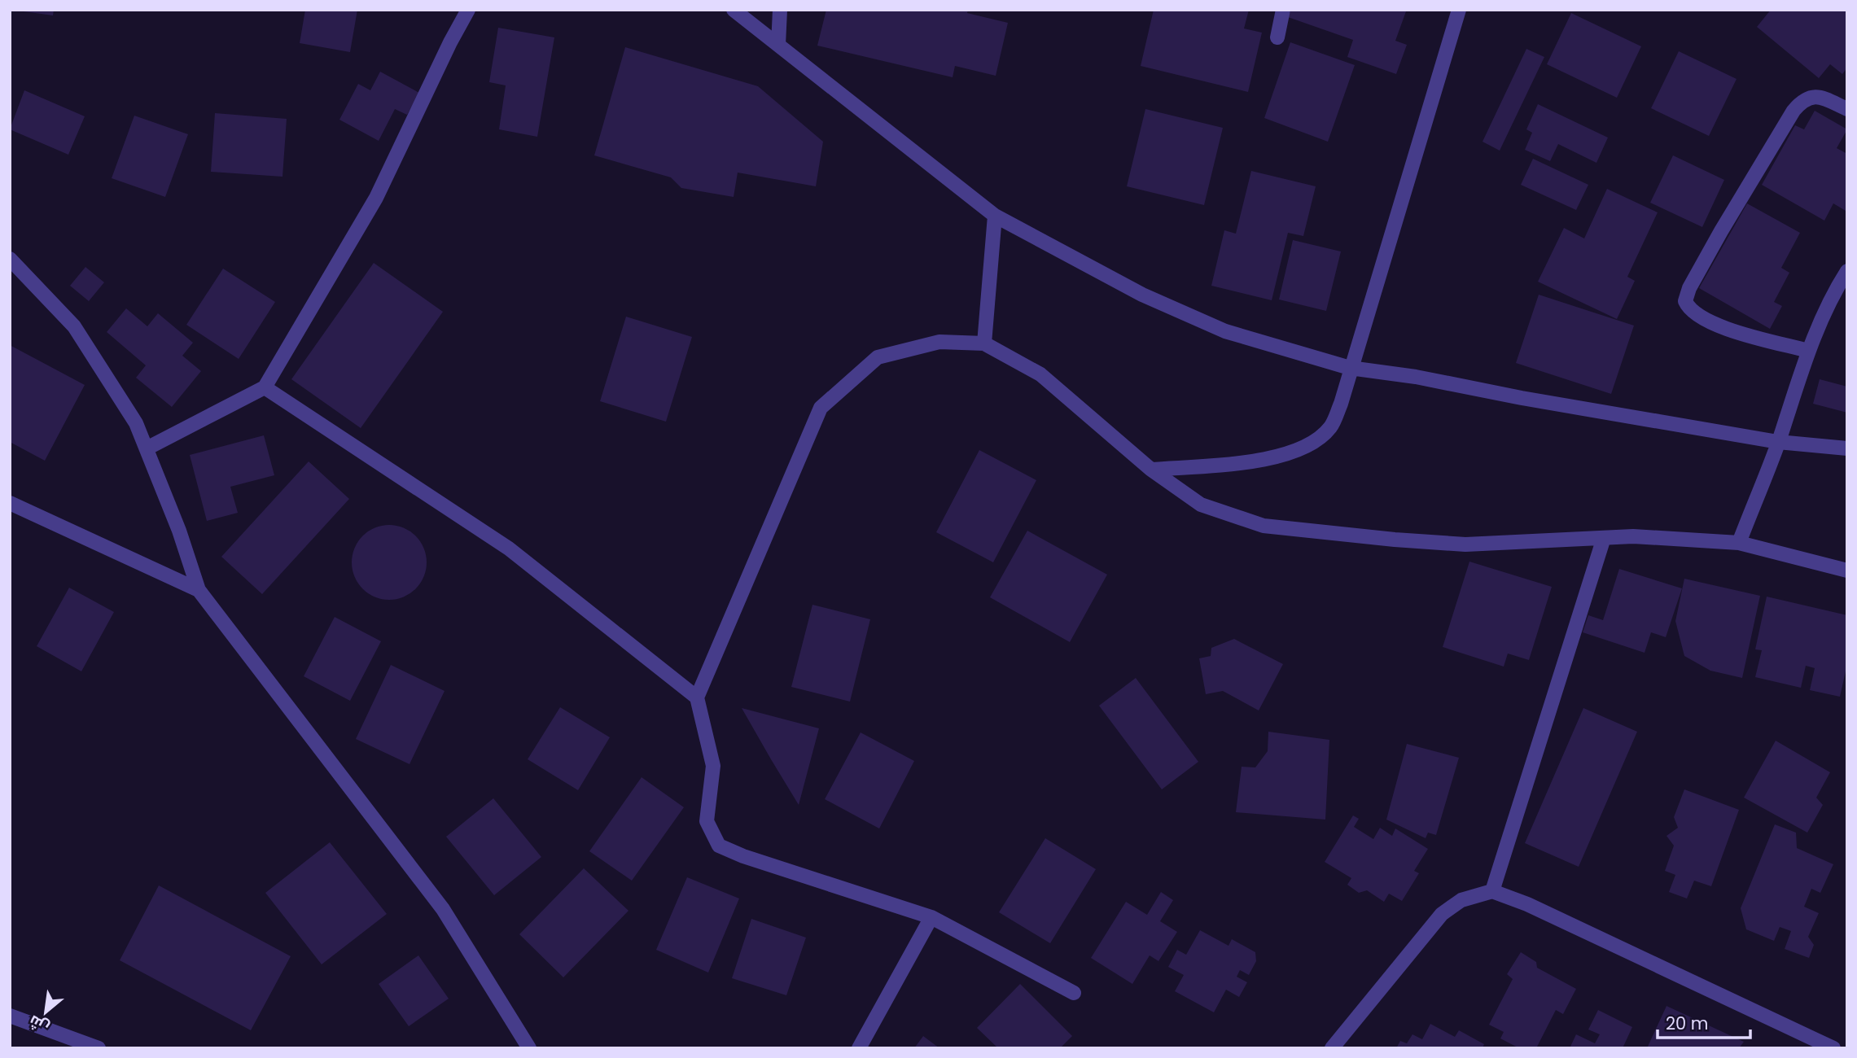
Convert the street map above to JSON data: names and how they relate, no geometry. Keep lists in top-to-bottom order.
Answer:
{
  "scale_bar": "20 m",
  "north": "bottom left"
}
